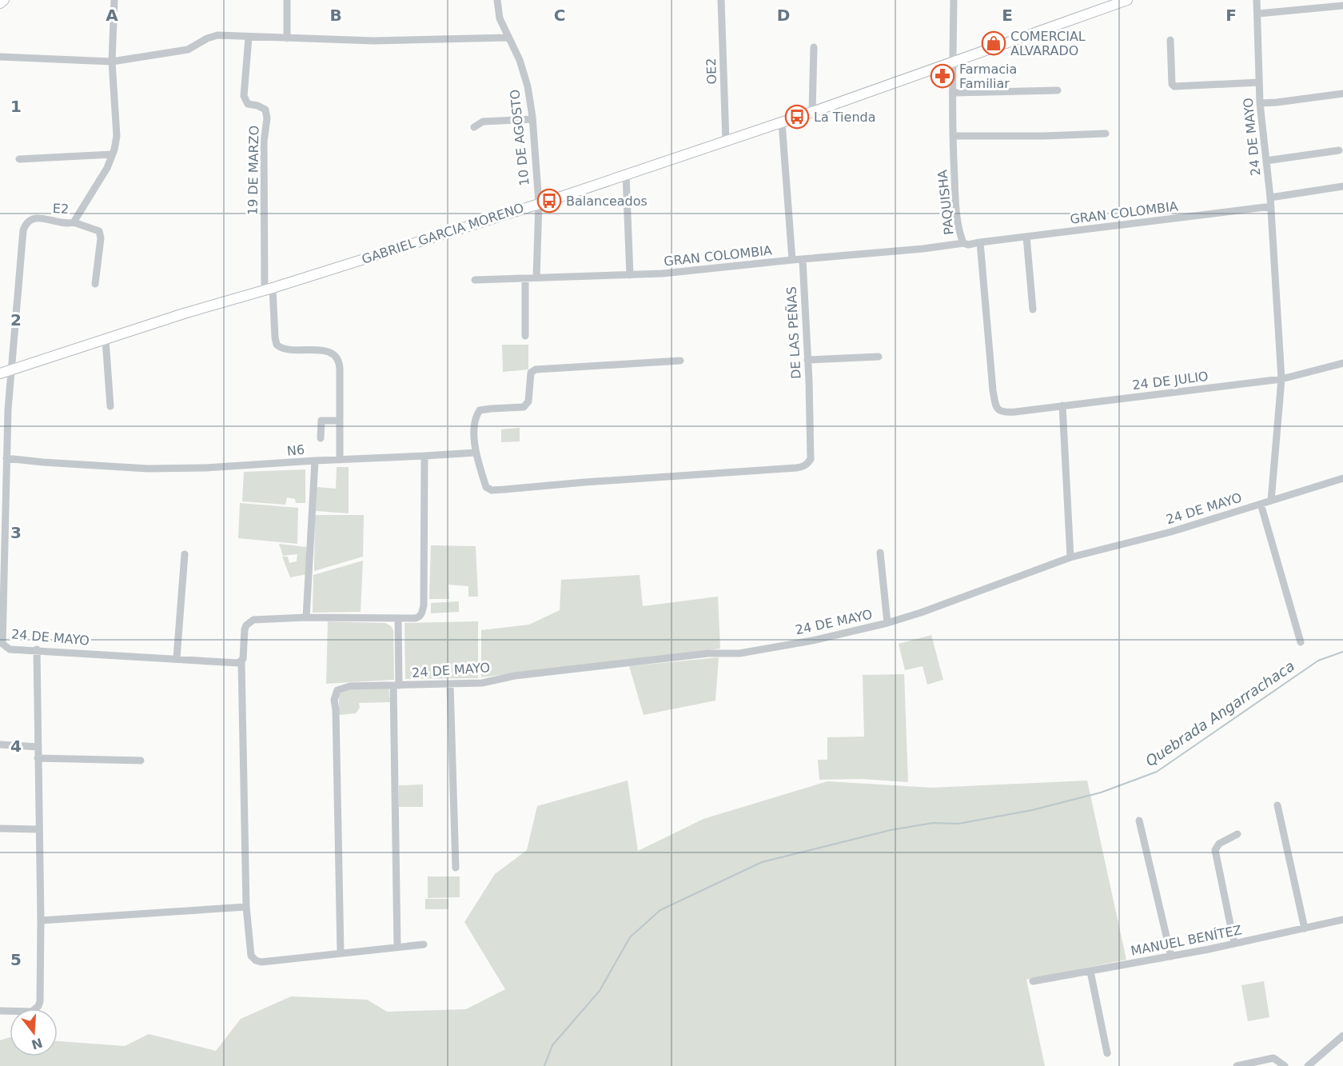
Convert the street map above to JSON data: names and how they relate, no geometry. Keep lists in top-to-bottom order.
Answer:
{
  "streets": {
    "street": [
      "OE2",
      "24 DE MAYO",
      "10 DE AGOSTO",
      "19 DE MARZO",
      "PAQUISHA",
      "E2",
      "GRAN COLOMBIA",
      "GABRIEL GARCIA MORENO",
      "DE LAS PEÑAS",
      "24 DE JULIO",
      "N6",
      "MANUEL BENÍTEZ"
    ]
  },
  "crossings": [
    ["OE2", "GABRIEL GARCIA MORENO"],
    ["24 DE MAYO", "E2"],
    ["24 DE MAYO", "GRAN COLOMBIA"],
    ["24 DE MAYO", "GABRIEL GARCIA MORENO"],
    ["24 DE MAYO", "24 DE JULIO"],
    ["24 DE MAYO", "N6"],
    ["10 DE AGOSTO", "GRAN COLOMBIA"],
    ["10 DE AGOSTO", "GABRIEL GARCIA MORENO"],
    ["19 DE MARZO", "GABRIEL GARCIA MORENO"],
    ["19 DE MARZO", "N6"],
    ["PAQUISHA", "GRAN COLOMBIA"],
    ["PAQUISHA", "GABRIEL GARCIA MORENO"],
    ["PAQUISHA", "24 DE JULIO"],
    ["E2", "GABRIEL GARCIA MORENO"],
    ["GRAN COLOMBIA", "DE LAS PEÑAS"],
    ["GRAN COLOMBIA", "24 DE JULIO"],
    ["DE LAS PEÑAS", "N6"]
  ],
  "water": ["Quebrada Angarrachaca"],
  "places": {
    "shop": ["COMERCIAL ALVARADO"],
    "pharmacy": ["Farmacia Familiar"],
    "bus stop": ["La Tienda", "Balanceados"]
  },
  "north": "bottom",
  "grid": {
    "columns": [
      "A",
      "B",
      "C",
      "D",
      "E",
      "F"
    ],
    "rows": [
      "1",
      "2",
      "3",
      "4",
      "5"
    ]
  }
}
